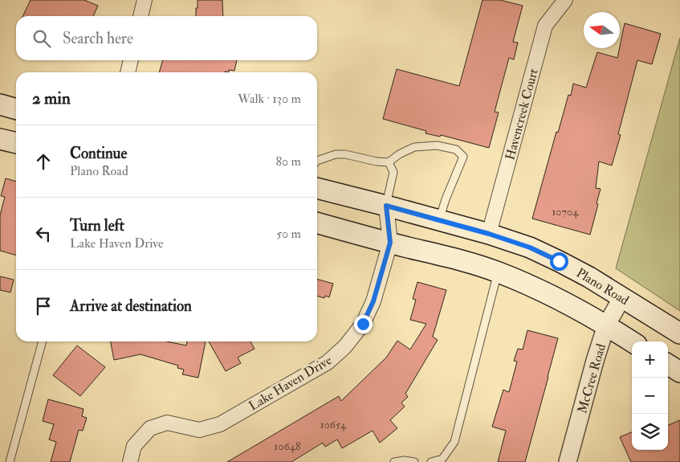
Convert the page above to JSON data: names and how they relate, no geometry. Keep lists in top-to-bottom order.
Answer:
{
  "streets": {
    "main road": ["Plano Road"],
    "street": ["Havencreek Court", "McCree Road", "Lake Haven Drive"]
  },
  "crossings": [
    ["Havencreek Court", "Plano Road"],
    ["Plano Road", "McCree Road"],
    ["Plano Road", "Lake Haven Drive"]
  ],
  "house_numbers": ["10704", "10654", "10648"],
  "north": "left",
  "page": {
    "search": "Search here",
    "heading": ["2 min", "Walk · 130 m"],
    "list": [
      ["Continue", "Plano Road", "80 m"],
      ["Turn left", "Lake Haven Drive", "50 m"],
      "Arrive at destination"
    ],
    "map_buttons": ["+", "−"]
  }
}
